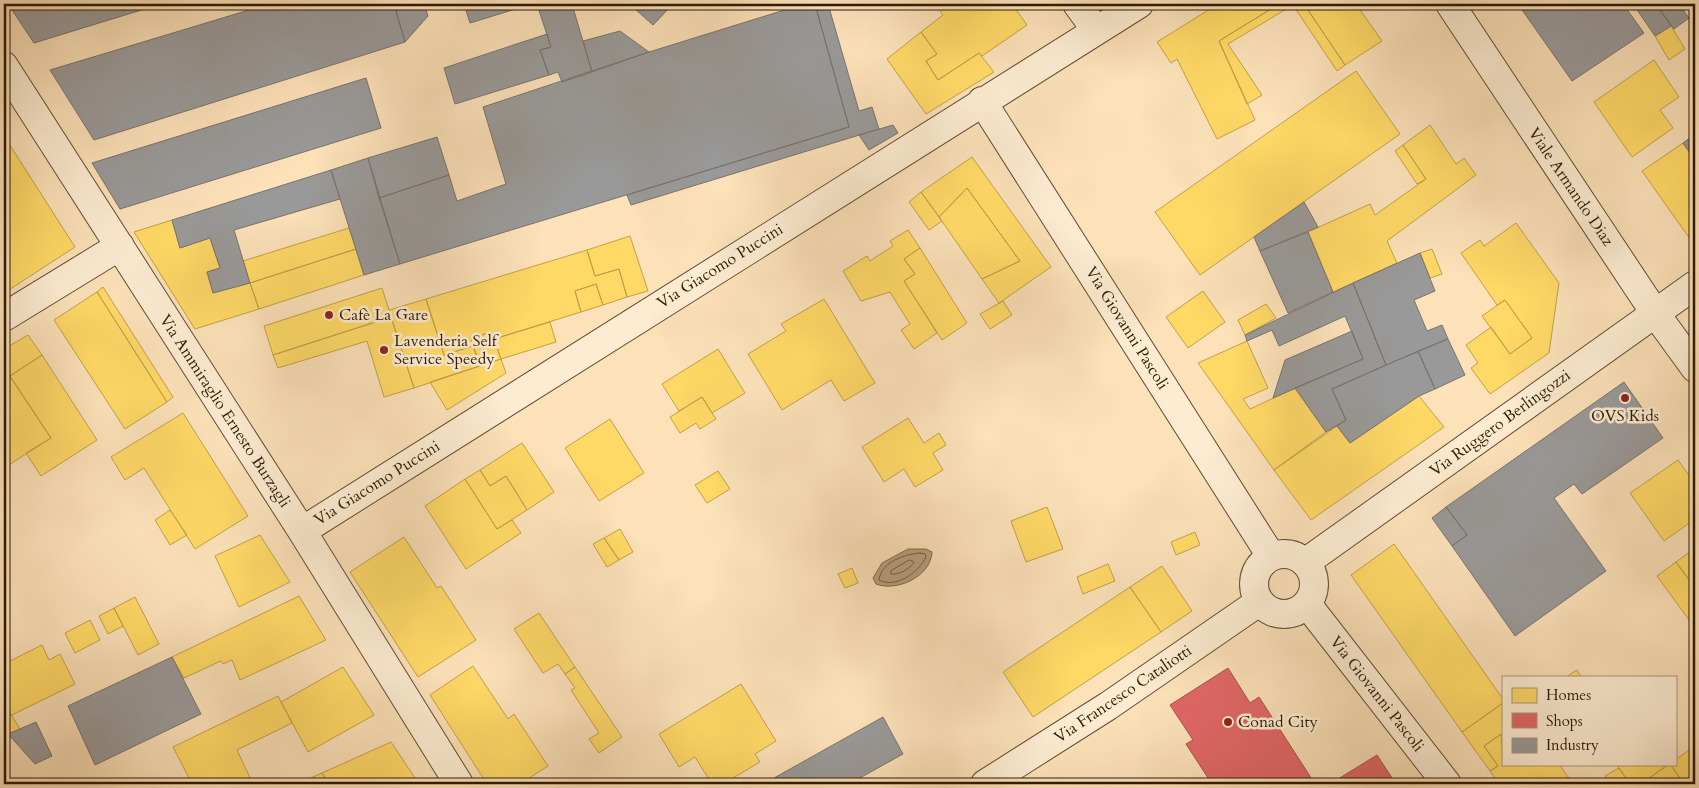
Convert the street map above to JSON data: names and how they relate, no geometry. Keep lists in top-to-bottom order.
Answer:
{
  "streets": {
    "street": [
      "Viale Armando Diaz",
      "Via Giacomo Puccini",
      "Via Giovanni Pascoli",
      "Via Ammiraglio Ernesto Burzagli",
      "Via Ruggero Berlingozzi",
      "Via Francesco Cataliotti"
    ]
  },
  "crossings": [
    ["Viale Armando Diaz", "Via Ruggero Berlingozzi"],
    ["Via Giacomo Puccini", "Via Giovanni Pascoli"],
    ["Via Giacomo Puccini", "Via Ammiraglio Ernesto Burzagli"],
    ["Via Giovanni Pascoli", "Via Ruggero Berlingozzi"],
    ["Via Giovanni Pascoli", "Via Francesco Cataliotti"],
    ["Via Ruggero Berlingozzi", "Via Francesco Cataliotti"]
  ],
  "places": [
    "Cafè La Gare",
    "Lavenderia Self Service Speedy",
    "OVS Kids",
    "Conad City"
  ],
  "legend": ["Homes", "Shops", "Industry"]
}
